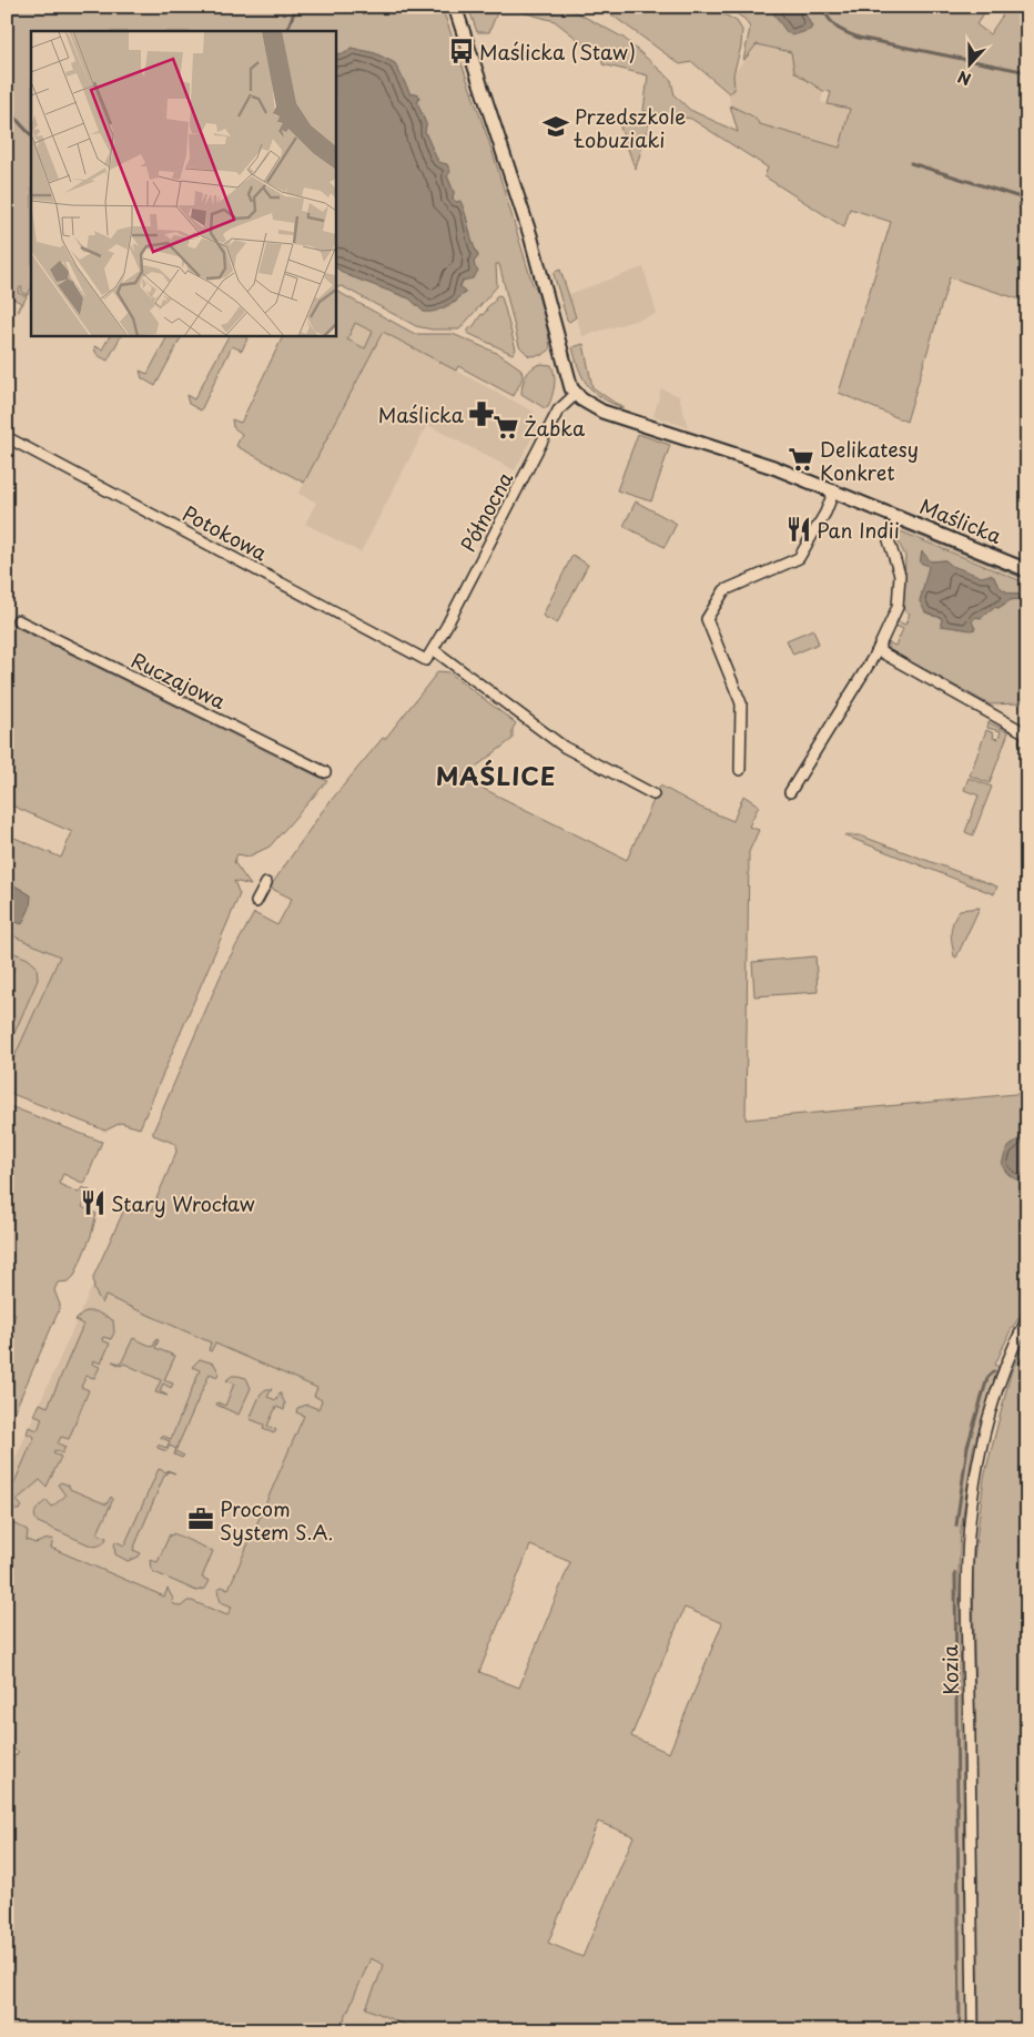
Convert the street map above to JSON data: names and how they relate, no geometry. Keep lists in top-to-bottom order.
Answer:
{
  "streets": {
    "street": [
      "Północna",
      "Maślicka",
      "Potokowa",
      "Ruczajowa",
      "Kozia"
    ]
  },
  "crossings": [
    ["Północna", "Maślicka"],
    ["Północna", "Potokowa"]
  ],
  "districts": ["MAŚLICE"],
  "places": {
    "bus stop": ["Maślicka (Staw)"],
    "school or university": ["Przedszkole Łobuziaki"],
    "pharmacy": ["Maślicka"],
    "supermarket": ["Żabka", "Delikatesy Konkret"],
    "restaurant": ["Pan Indii", "Stary Wrocław"],
    "office": ["Procom System S.A."]
  },
  "north": "bottom"
}
